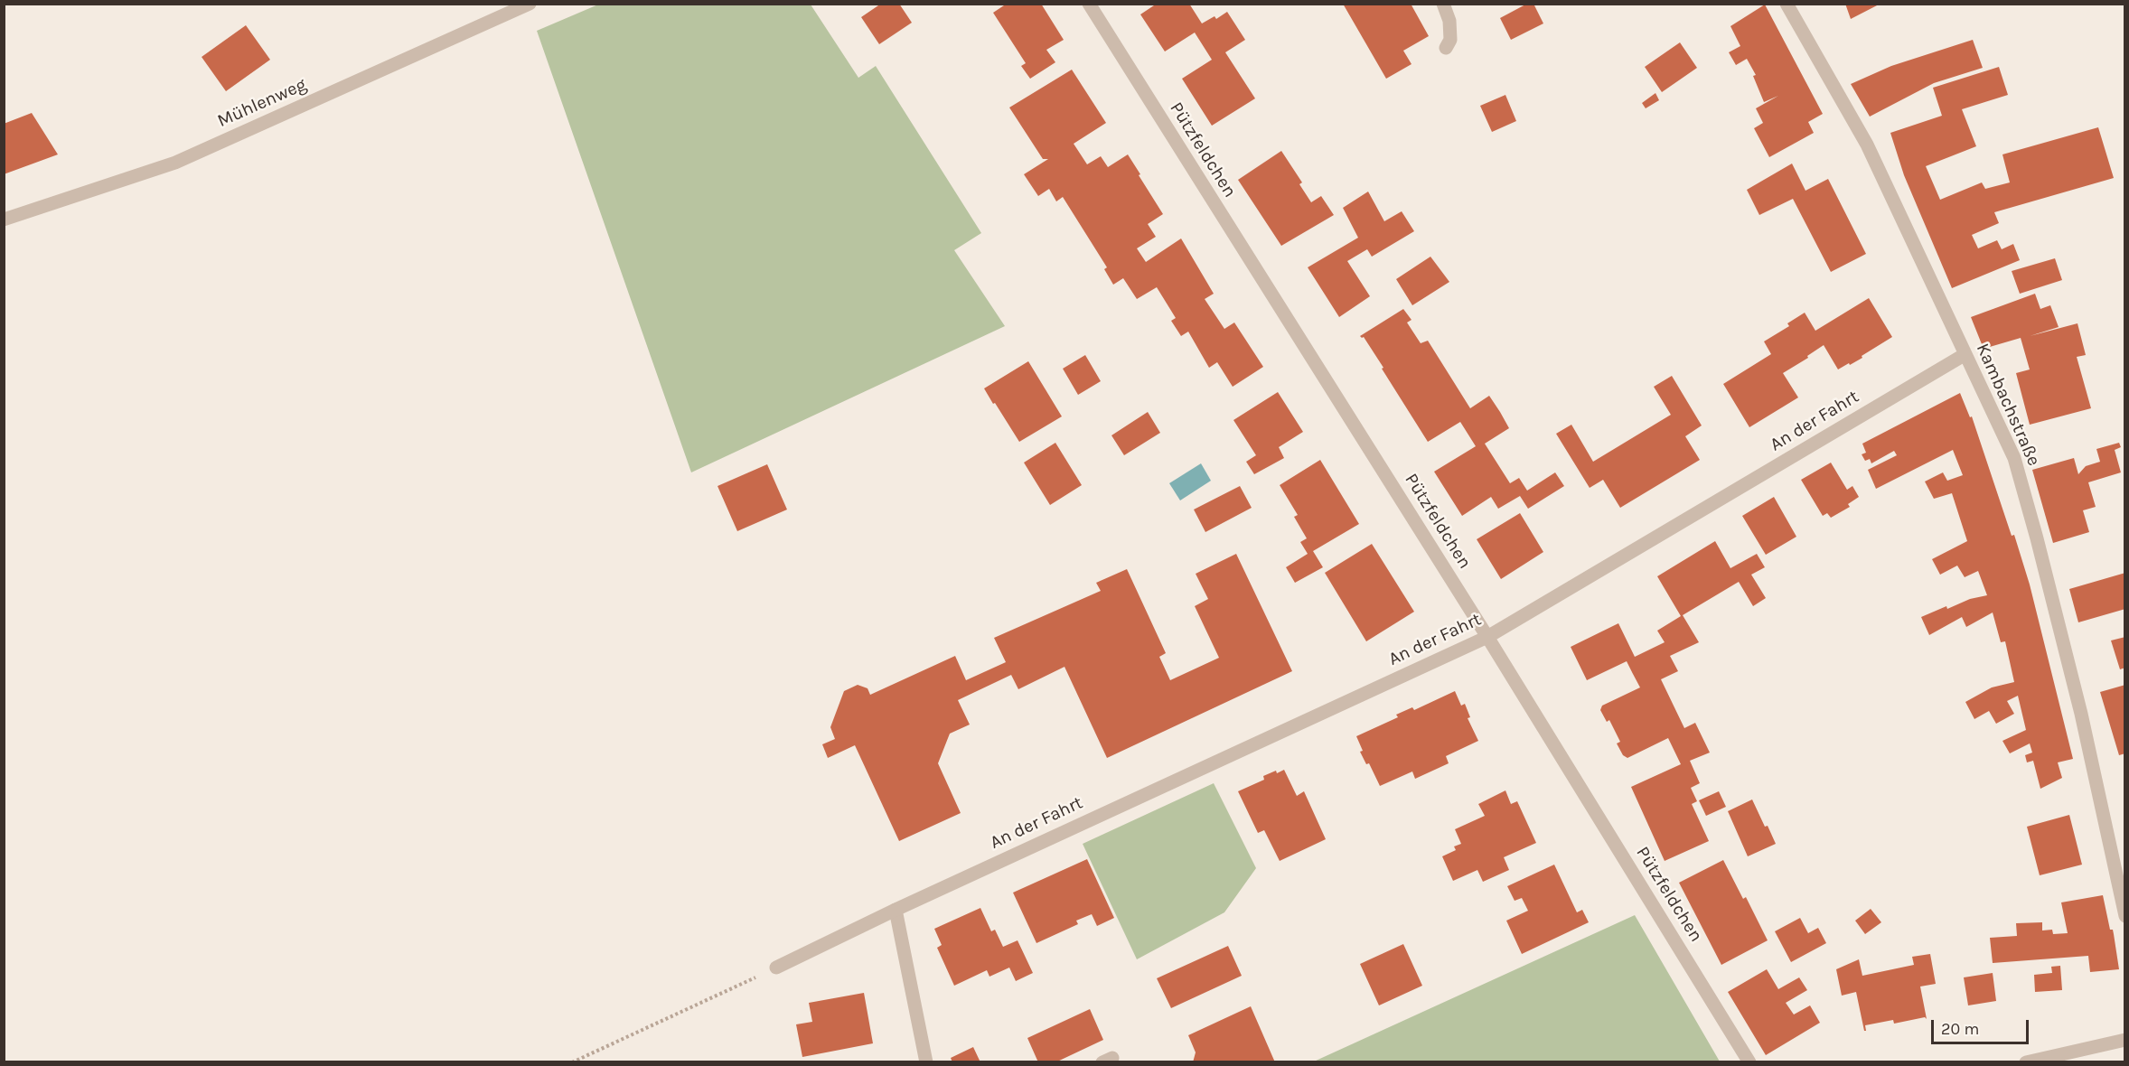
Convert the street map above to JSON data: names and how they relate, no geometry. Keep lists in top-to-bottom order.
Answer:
{
  "streets": {
    "street": [
      "Mühlenweg",
      "Pützfeldchen",
      "Kambachstraße",
      "An der Fahrt"
    ]
  },
  "crossings": [
    ["Pützfeldchen", "An der Fahrt"],
    ["Kambachstraße", "An der Fahrt"]
  ],
  "scale_bar": "20 m"
}
